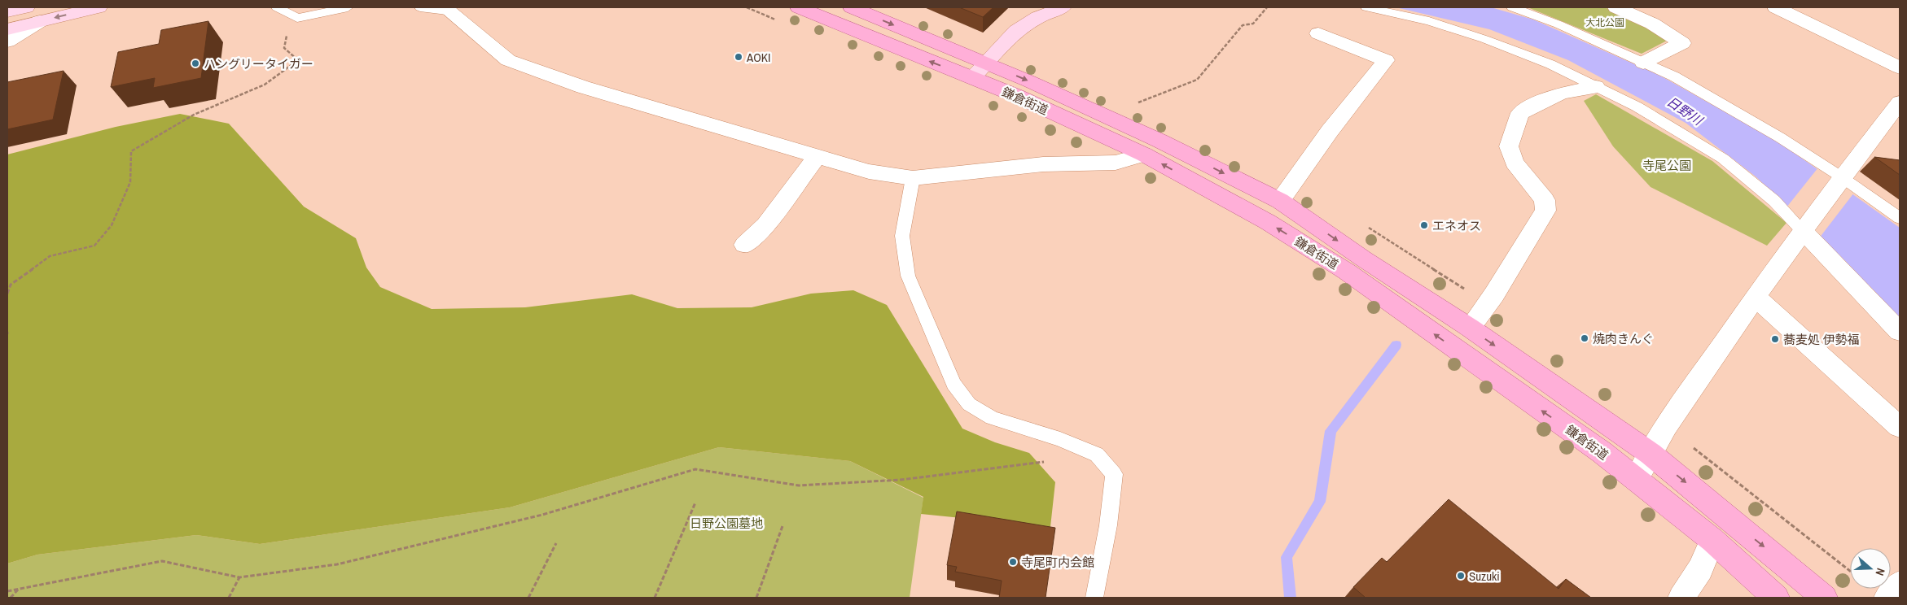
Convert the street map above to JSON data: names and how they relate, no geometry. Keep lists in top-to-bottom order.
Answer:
{
  "streets": {
    "main road": ["鎌倉街道"]
  },
  "water": ["日野川"],
  "parks": ["大北公園", "寺尾公園", "日野公園墓地"],
  "places": [
    "AOKI",
    "ハングリータイガー",
    "エネオス",
    "焼肉きんぐ",
    "蕎麦処 伊勢福",
    "寺尾町内会館",
    "Suzuki"
  ],
  "north": "right"
}
